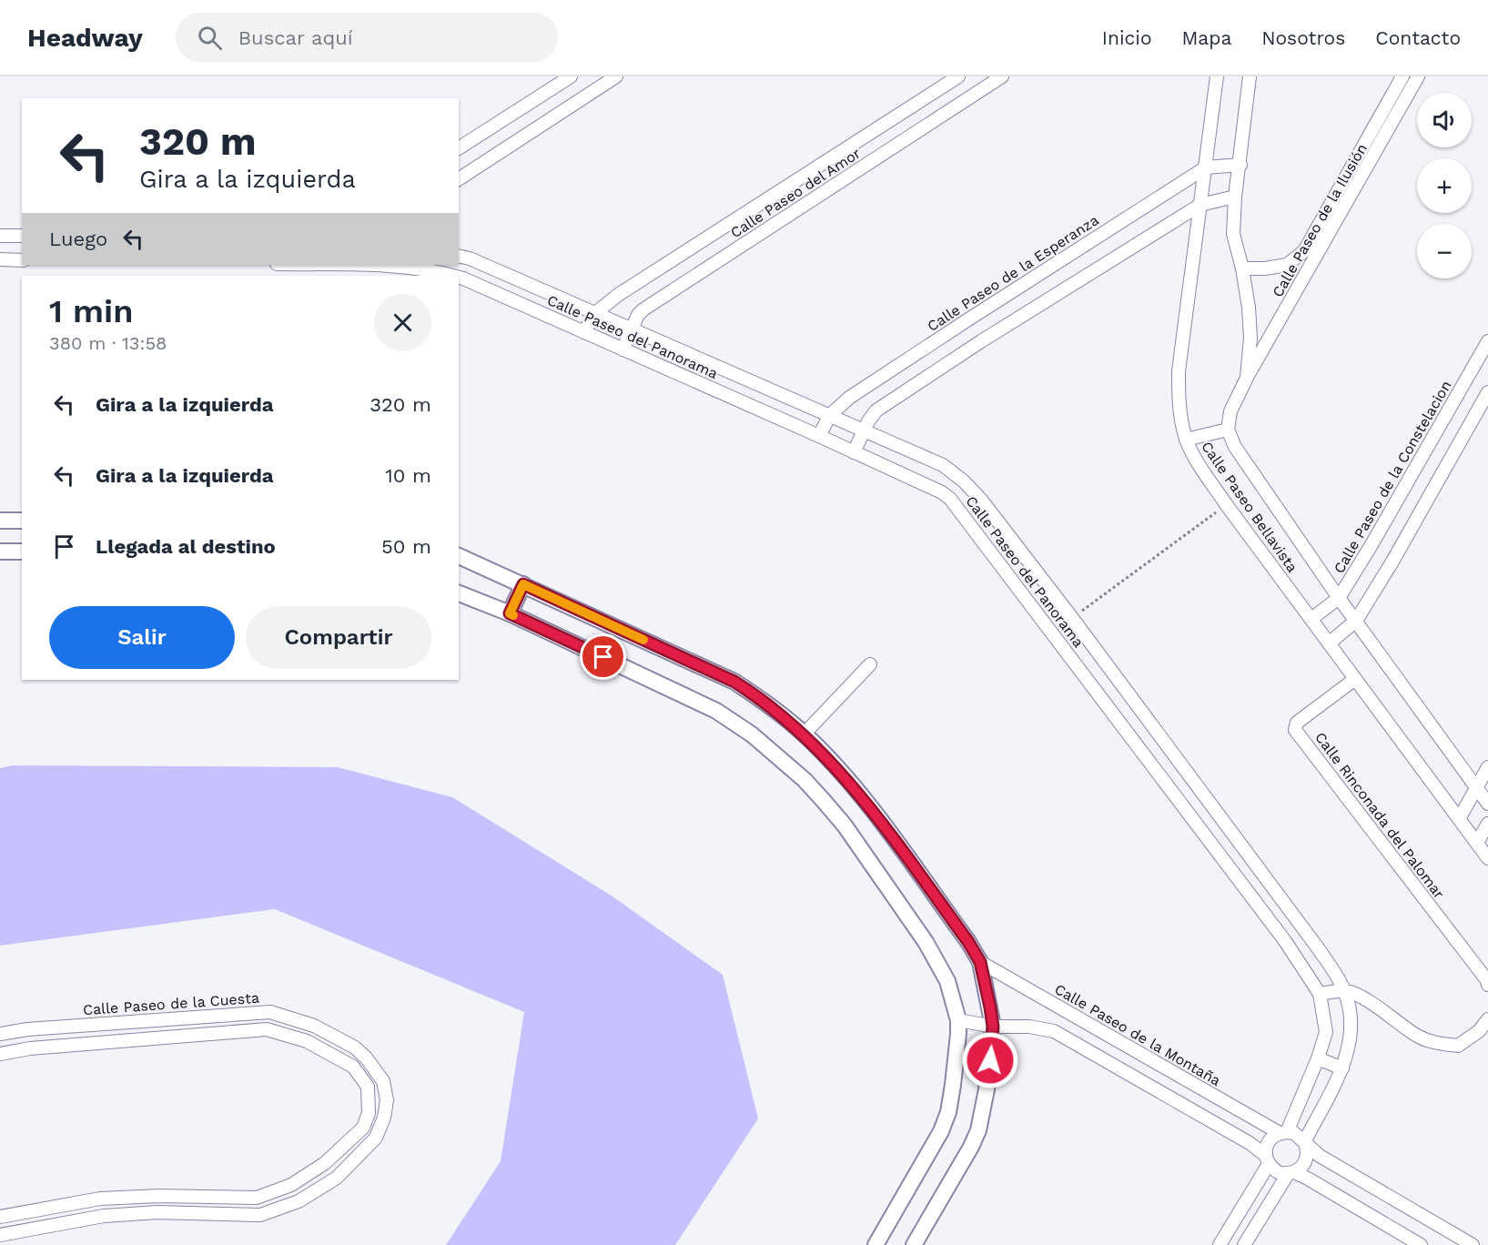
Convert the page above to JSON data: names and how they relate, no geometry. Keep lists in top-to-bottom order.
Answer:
{
  "streets": {
    "street": [
      "Calle Paseo del Amor",
      "Calle Paseo de la Ilusión",
      "Calle Paseo de la Esperanza",
      "Calle Paseo del Panorama",
      "Calle Paseo de la Constelacion",
      "Calle Paseo Bellavista",
      "Calle Rinconada del Palomar",
      "Calle Paseo de la Cuesta",
      "Calle Paseo de la Montaña"
    ]
  },
  "crossings": [
    ["Calle Paseo del Amor", "Calle Paseo del Panorama"],
    ["Calle Paseo de la Ilusión", "Calle Paseo Bellavista"],
    ["Calle Paseo de la Esperanza", "Calle Paseo del Panorama"],
    ["Calle Paseo de la Esperanza", "Calle Paseo Bellavista"],
    ["Calle Paseo del Panorama", "Calle Paseo de la Montaña"],
    ["Calle Paseo de la Constelacion", "Calle Paseo Bellavista"],
    ["Calle Paseo Bellavista", "Calle Rinconada del Palomar"]
  ],
  "page": {
    "header": "Headway",
    "search": "Buscar aquí",
    "nav": [
      "Inicio",
      "Mapa",
      "Nosotros",
      "Contacto"
    ],
    "map_buttons": ["+", "−"],
    "turn": ["320 m", "Gira a la izquierda"],
    "then": "Luego",
    "heading": ["1 min", "380 m · 13:58"],
    "list": [
      {
        "name": "Gira a la izquierda",
        "value": "320 m"
      },
      {
        "name": "Gira a la izquierda",
        "value": "10 m"
      },
      {
        "name": "Llegada al destino",
        "value": "50 m"
      }
    ],
    "buttons": ["Salir", "Compartir"]
  }
}
